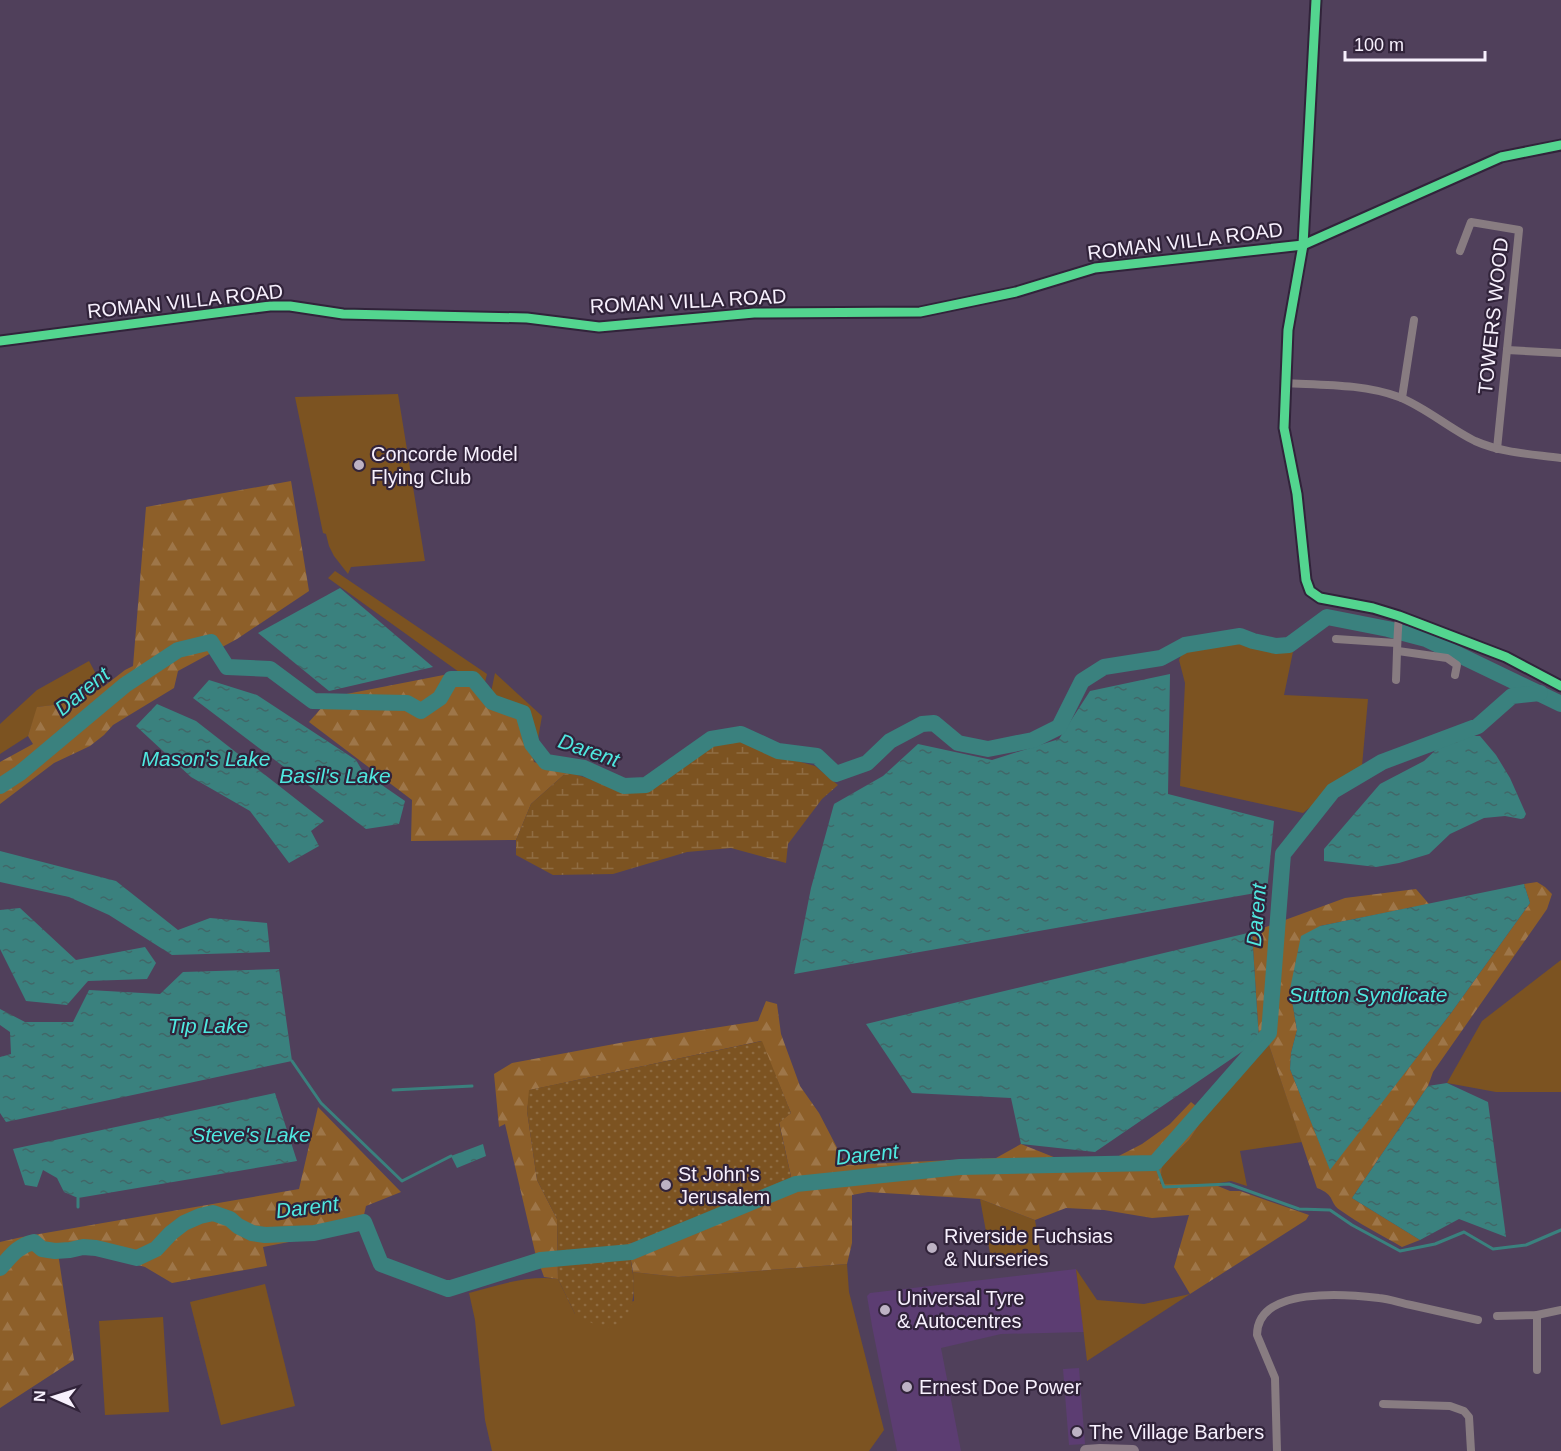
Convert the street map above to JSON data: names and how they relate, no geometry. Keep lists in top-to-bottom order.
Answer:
{
  "streets": {
    "street": ["ROMAN VILLA ROAD", "TOWERS WOOD"]
  },
  "water": [
    "Darent",
    "Mason's Lake",
    "Basil's Lake",
    "Sutton Syndicate",
    "Tip Lake",
    "Steve's Lake"
  ],
  "places": [
    "Concorde Model Flying Club",
    "St John's Jerusalem",
    "Riverside Fuchsias & Nurseries",
    "Universal Tyre & Autocentres",
    "Ernest Doe Power",
    "The Village Barbers"
  ],
  "scale_bar": "100 m",
  "north": "left"
}
